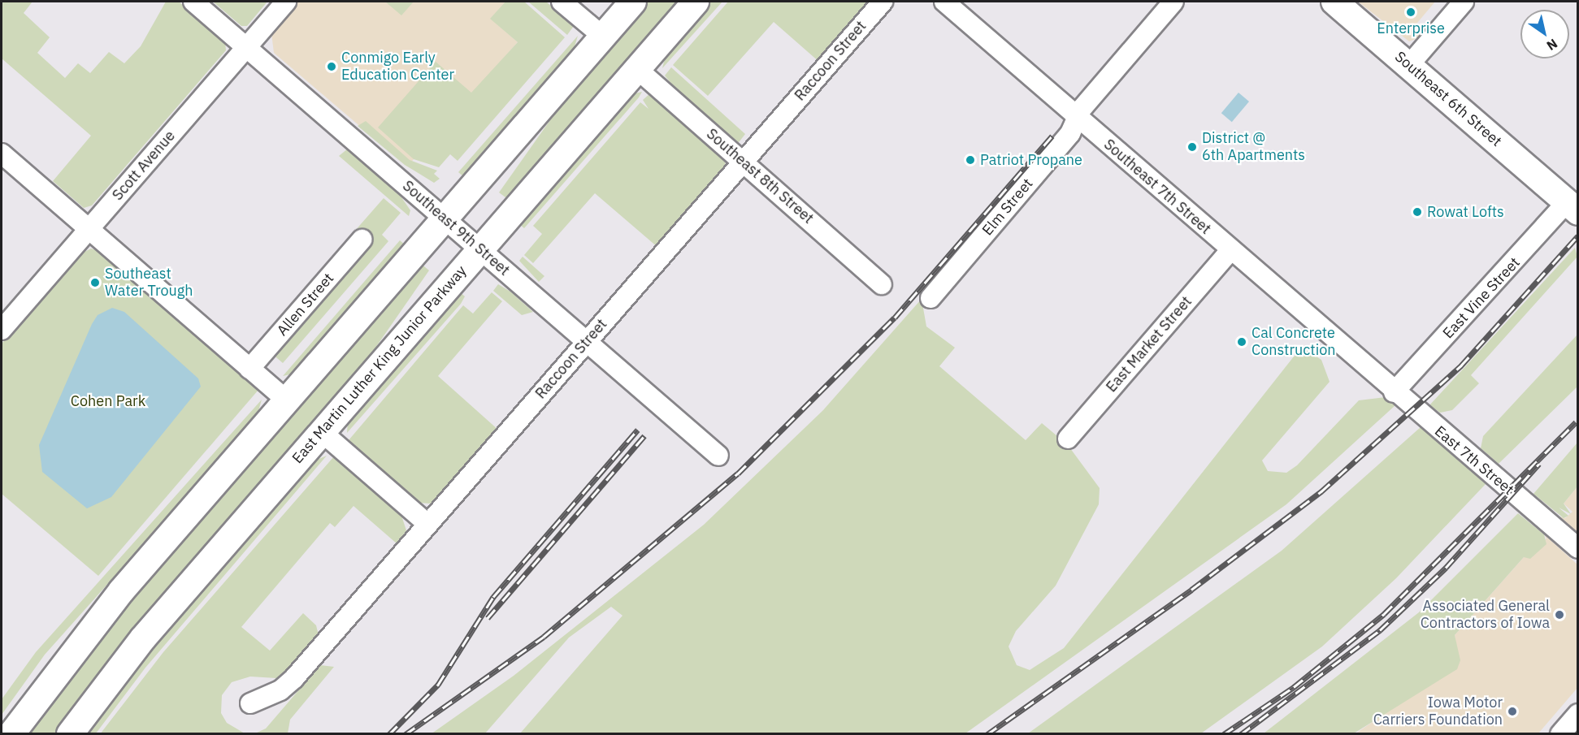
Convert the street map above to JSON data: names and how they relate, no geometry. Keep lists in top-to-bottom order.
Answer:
{
  "streets": {
    "main road": ["Southeast 6th Street", "East Martin Luther King Junior Parkway"],
    "street": [
      "Raccoon Street",
      "Scott Avenue",
      "Southeast 8th Street",
      "Southeast 7th Street",
      "Elm Street",
      "Southeast 9th Street",
      "East Vine Street",
      "Allen Street",
      "East Market Street",
      "East 7th Street"
    ]
  },
  "crossings": [
    ["Raccoon Street", "Southeast 8th Street"],
    ["Raccoon Street", "Southeast 9th Street"],
    ["Southeast 6th Street", "East Vine Street"],
    ["Scott Avenue", "Southeast 9th Street"],
    ["Southeast 8th Street", "East Martin Luther King Junior Parkway"],
    ["Southeast 7th Street", "Elm Street"],
    ["Southeast 7th Street", "East Market Street"],
    ["Southeast 7th Street", "East 7th Street"],
    ["Southeast 9th Street", "East Martin Luther King Junior Parkway"],
    ["East Vine Street", "East 7th Street"]
  ],
  "parks": ["Cohen Park"],
  "places": [
    "Enterprise",
    "Conmigo Early Education Center",
    "District @ 6th Apartments",
    "Patriot Propane",
    "Rowat Lofts",
    "Southeast Water Trough",
    "Cal Concrete Construction",
    "Associated General Contractors of Iowa",
    "Iowa Motor Carriers Foundation"
  ],
  "north": "bottom right"
}
